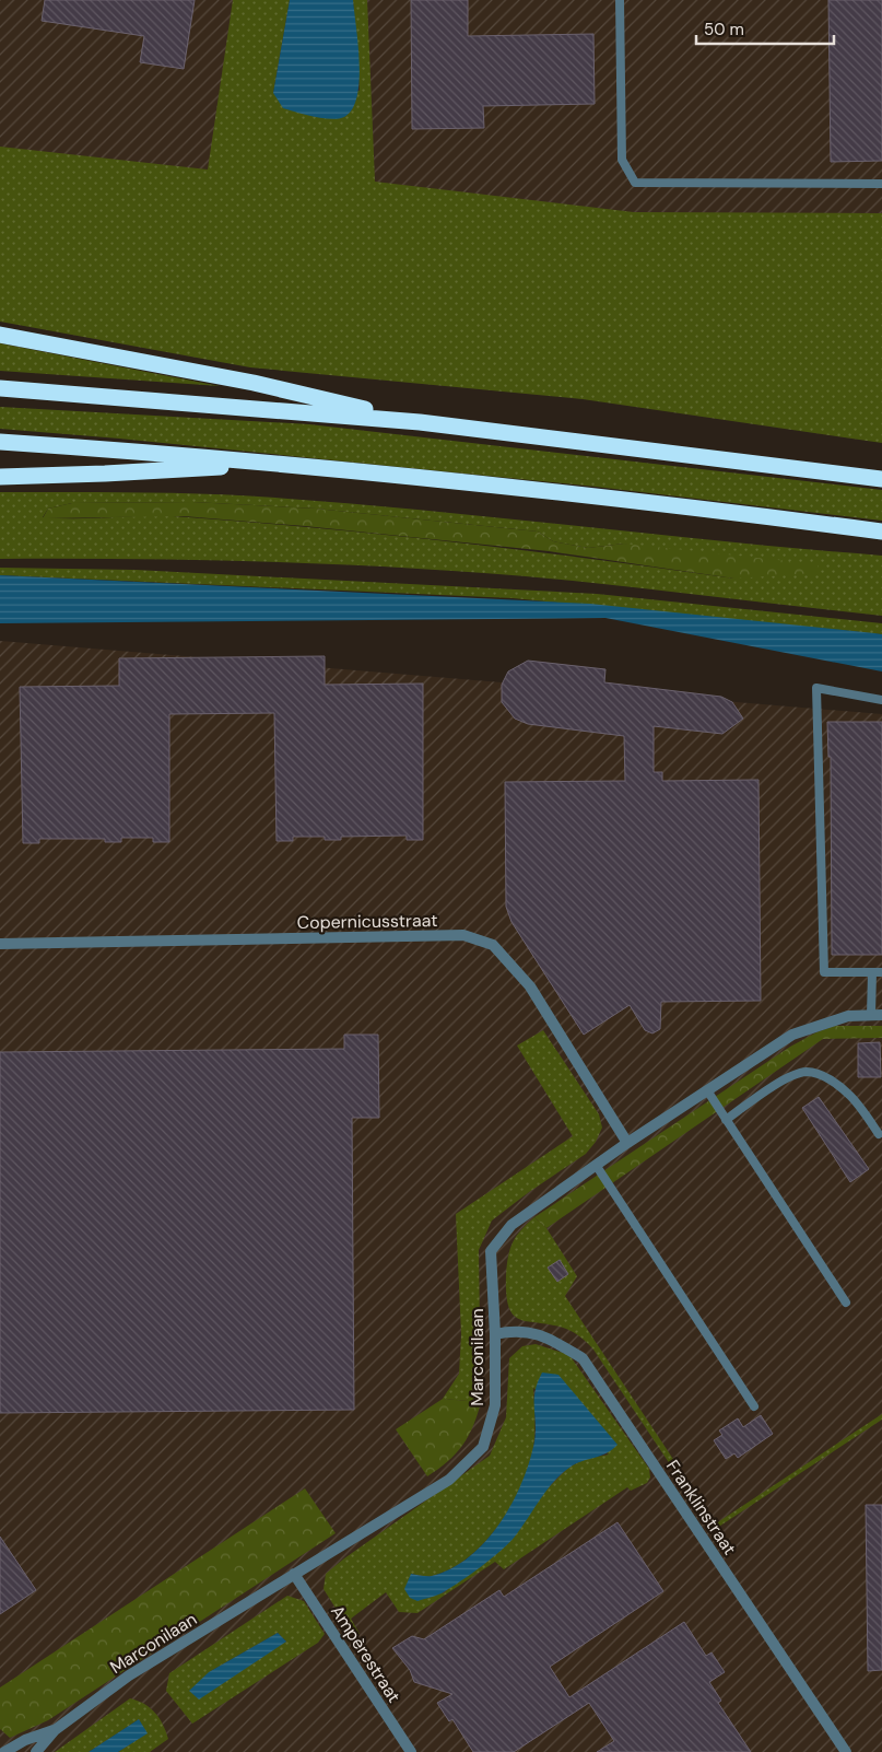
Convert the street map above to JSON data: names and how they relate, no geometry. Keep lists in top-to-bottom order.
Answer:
{
  "streets": {
    "street": [
      "Copernicusstraat",
      "Marconilaan",
      "Franklinstraat",
      "Ampèrestraat"
    ]
  },
  "crossings": [
    ["Copernicusstraat", "Marconilaan"],
    ["Marconilaan", "Franklinstraat"],
    ["Marconilaan", "Ampèrestraat"]
  ],
  "scale_bar": "50 m"
}
